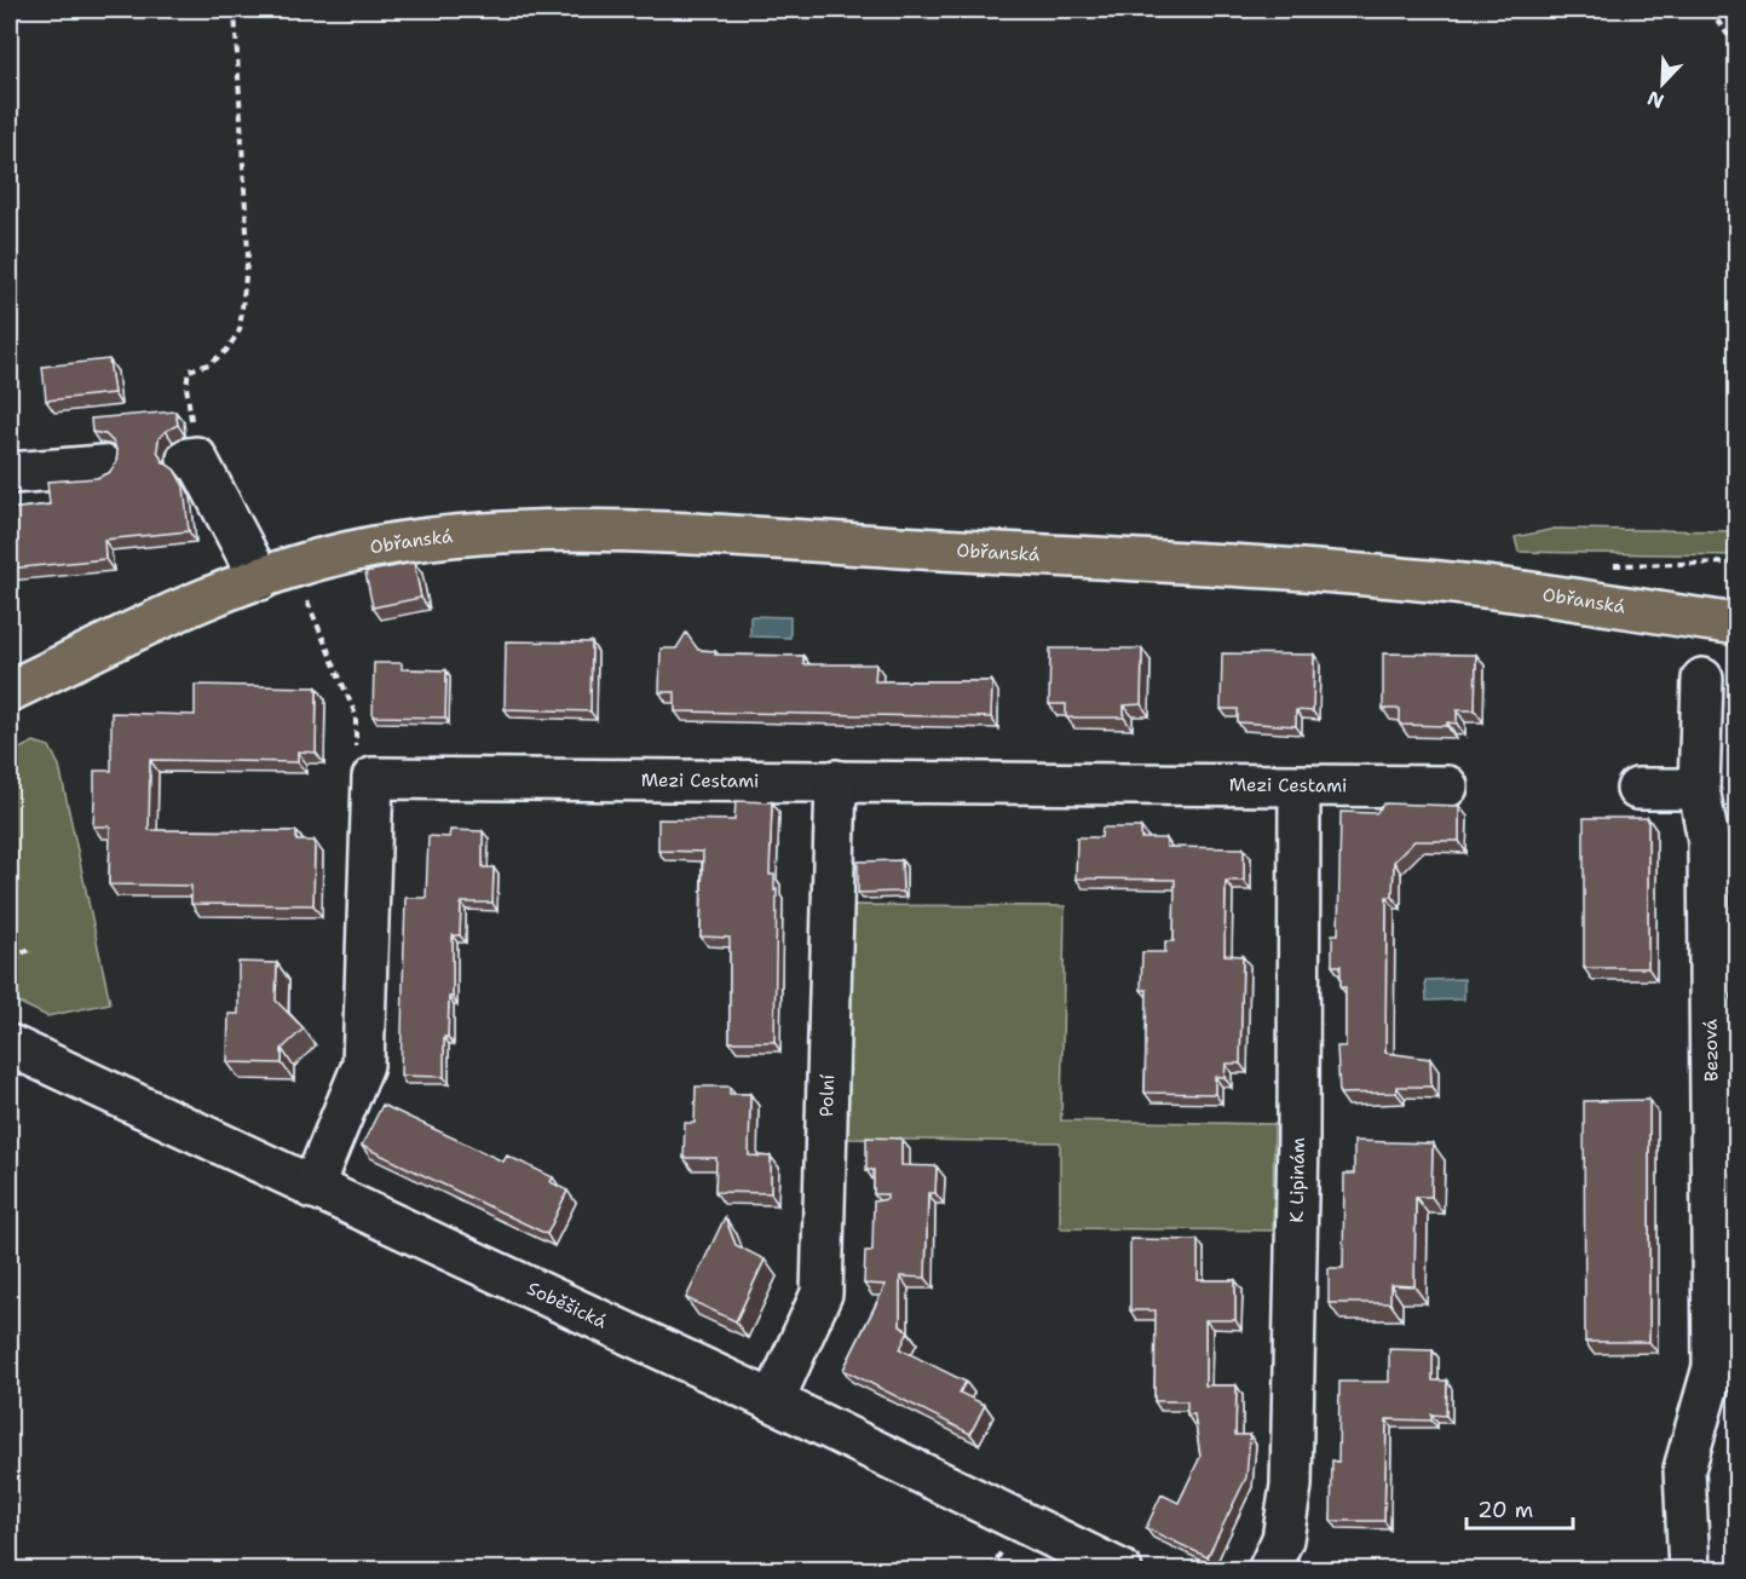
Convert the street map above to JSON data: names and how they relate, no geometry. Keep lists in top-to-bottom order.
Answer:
{
  "streets": {
    "main road": ["Obřanská"],
    "street": [
      "Mezi Cestami",
      "Bezová",
      "Polní",
      "K Lipinám",
      "Soběšická"
    ]
  },
  "crossings": [
    ["Mezi Cestami", "Polní"],
    ["Mezi Cestami", "K Lipinám"],
    ["Polní", "Soběšická"]
  ],
  "scale_bar": "20 m",
  "north": "bottom left"
}
